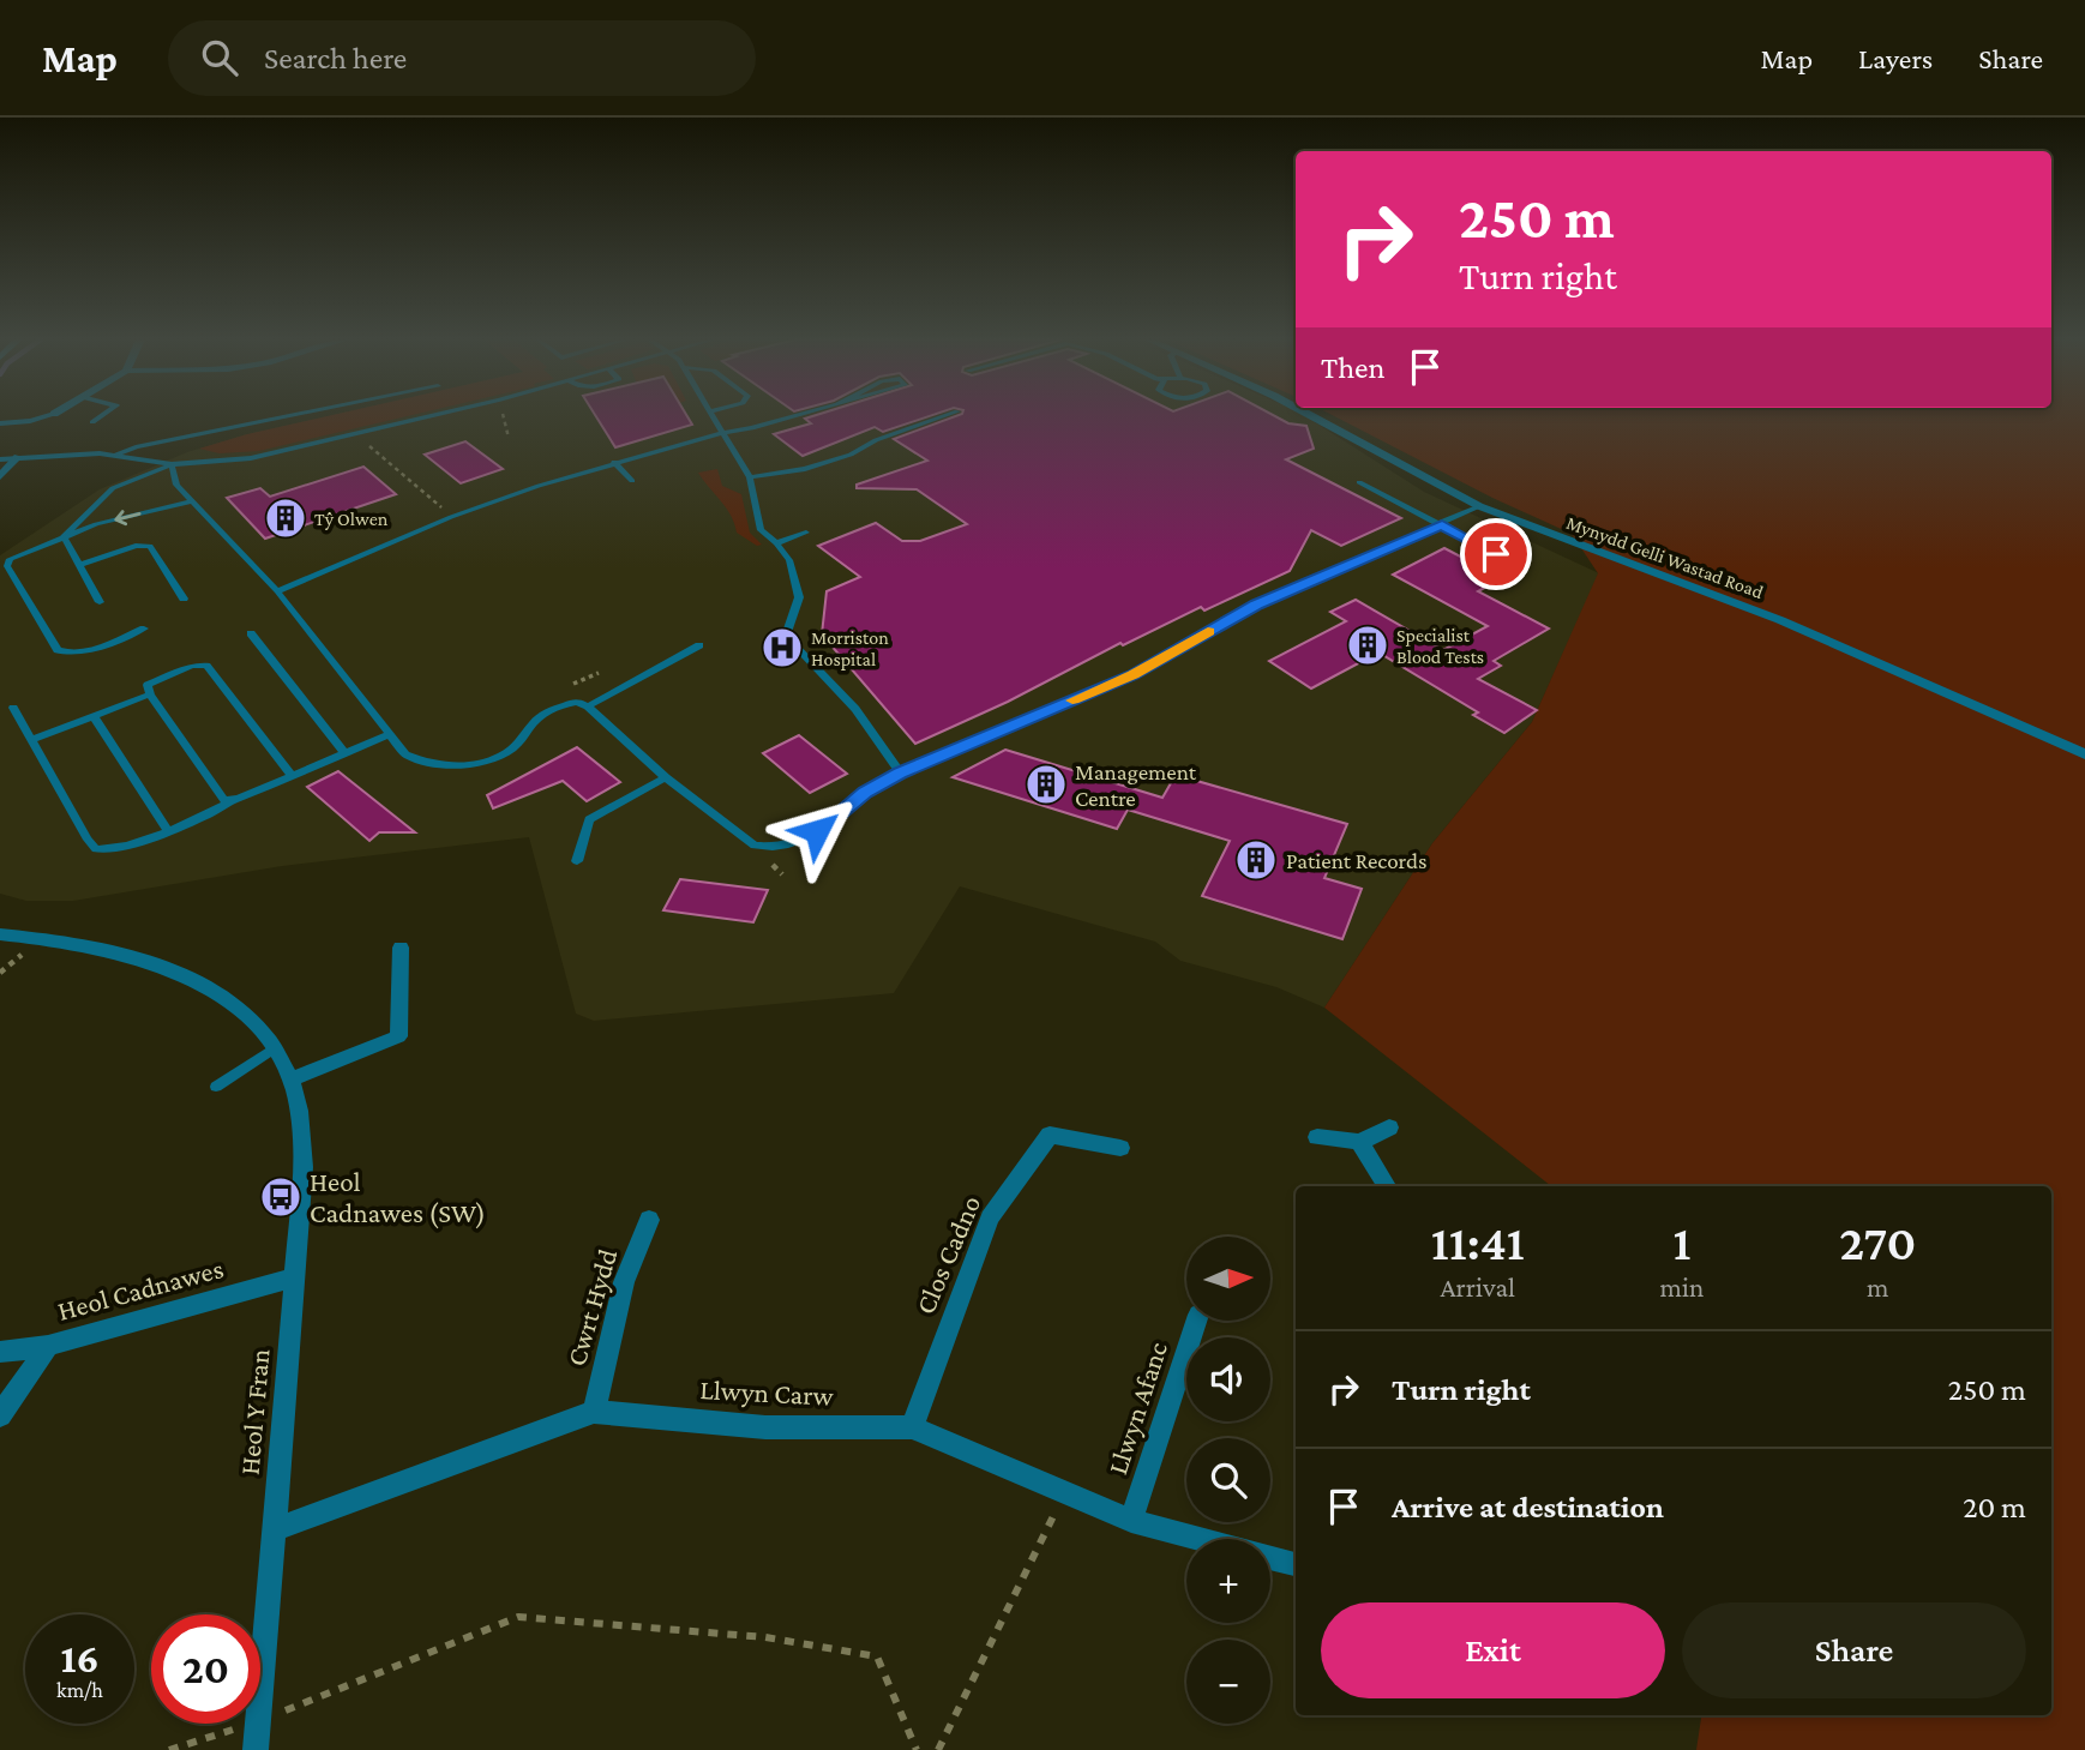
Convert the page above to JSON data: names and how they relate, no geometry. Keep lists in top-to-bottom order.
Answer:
{
  "streets": {
    "street": [
      "Mynydd Gelli Wastad Road",
      "Clos Cadno",
      "Heol Cadnawes",
      "Cwrt Hydd",
      "Llwyn Carw",
      "Llwyn Afanc",
      "Heol Y Fran"
    ]
  },
  "crossings": [
    ["Clos Cadno", "Llwyn Carw"],
    ["Heol Cadnawes", "Heol Y Fran"],
    ["Cwrt Hydd", "Llwyn Carw"],
    ["Llwyn Carw", "Llwyn Afanc"],
    ["Llwyn Carw", "Heol Y Fran"]
  ],
  "places": {
    "building": [
      "Tŷ Olwen",
      "Specialist Blood Tests",
      "Management Centre",
      "Patient Records"
    ],
    "hospital": ["Morriston Hospital"],
    "bus stop": ["Heol Cadnawes (SW)"]
  },
  "north": "right",
  "page": {
    "header": "Map",
    "search": "Search here",
    "nav": ["Map", "Layers", "Share"],
    "turn": ["250 m", "Turn right"],
    "then": "Then",
    "eta": [
      "11:41",
      "Arrival",
      "1",
      "min",
      "270",
      "m"
    ],
    "map_buttons": ["+", "−"],
    "list": [
      {
        "name": "Turn right",
        "value": "250 m"
      },
      {
        "name": "Arrive at destination",
        "value": "20 m"
      }
    ],
    "buttons": ["Exit", "Share"],
    "speed": "16 km/h",
    "limit": "20"
  }
}
